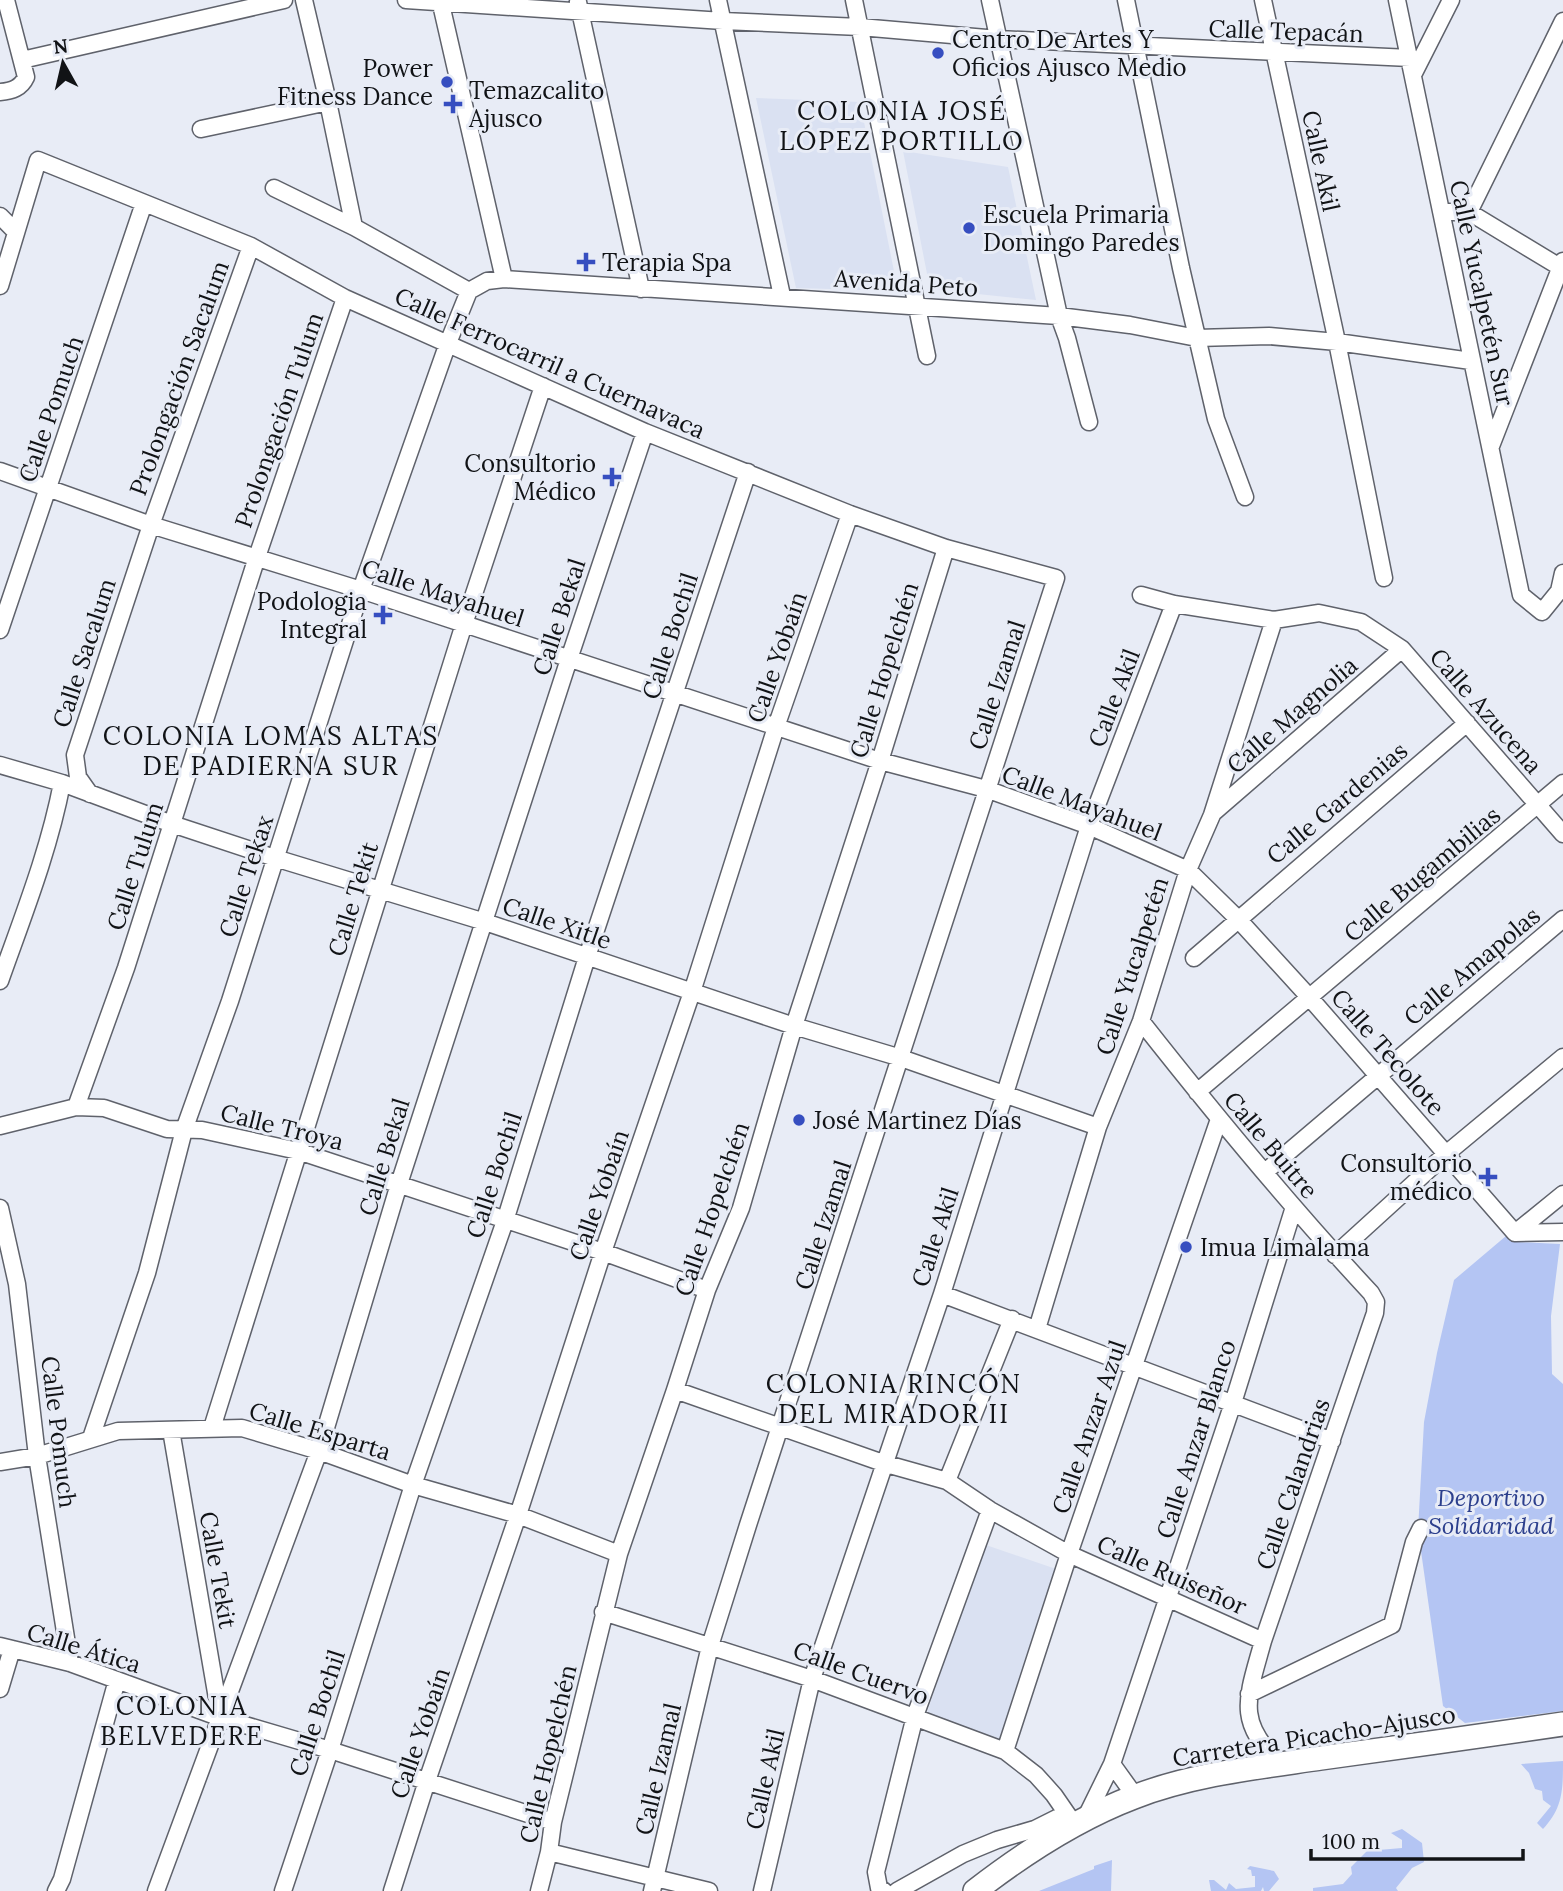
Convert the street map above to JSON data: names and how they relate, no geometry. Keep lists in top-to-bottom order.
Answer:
{
  "streets": {
    "main road": ["Carretera Picacho-Ajusco"],
    "street": [
      "Calle Tepacán",
      "Calle Akil",
      "Avenida Peto",
      "Calle Yucalpetén Sur",
      "Calle Ferrocarril a Cuernavaca",
      "Prolongación Sacalum",
      "Calle Pomuch",
      "Prolongación Tulum",
      "Calle Mayahuel",
      "Calle Bekal",
      "Calle Bochil",
      "Calle Sacalum",
      "Calle Yobaín",
      "Calle Hopelchén",
      "Calle Izamal",
      "Calle Azucena",
      "Calle Magnolia",
      "Calle Gardenias",
      "Calle Tulum",
      "Calle Bugambilias",
      "Calle Tekax",
      "Calle Tekit",
      "Calle Xitle",
      "Calle Yucalpetén",
      "Calle Amapolas",
      "Calle Tecolote",
      "Calle Troya",
      "Calle Buitre",
      "Calle Anzar Azul",
      "Calle Esparta",
      "Calle Anzar Blanco",
      "Calle Calandrias",
      "Calle Ruiseñor",
      "Calle Ática",
      "Calle Cuervo"
    ]
  },
  "crossings": [
    ["Calle Tepacán", "Calle Akil"],
    ["Calle Tepacán", "Calle Yucalpetén Sur"],
    ["Calle Akil", "Avenida Peto"],
    ["Calle Akil", "Calle Mayahuel"],
    ["Calle Akil", "Calle Xitle"],
    ["Calle Akil", "Calle Ruiseñor"],
    ["Calle Akil", "Calle Cuervo"],
    ["Avenida Peto", "Calle Yucalpetén Sur"],
    ["Avenida Peto", "Calle Tekax"],
    ["Calle Ferrocarril a Cuernavaca", "Prolongación Sacalum"],
    ["Calle Ferrocarril a Cuernavaca", "Calle Pomuch"],
    ["Calle Ferrocarril a Cuernavaca", "Prolongación Tulum"],
    ["Calle Ferrocarril a Cuernavaca", "Calle Bekal"],
    ["Calle Ferrocarril a Cuernavaca", "Calle Bochil"],
    ["Calle Ferrocarril a Cuernavaca", "Calle Yobaín"],
    ["Calle Ferrocarril a Cuernavaca", "Calle Hopelchén"],
    ["Calle Ferrocarril a Cuernavaca", "Calle Izamal"],
    ["Calle Ferrocarril a Cuernavaca", "Calle Tekax"],
    ["Calle Ferrocarril a Cuernavaca", "Calle Tekit"],
    ["Prolongación Sacalum", "Calle Mayahuel"],
    ["Prolongación Sacalum", "Calle Sacalum"],
    ["Calle Pomuch", "Calle Mayahuel"],
    ["Calle Pomuch", "Calle Esparta"],
    ["Calle Pomuch", "Calle Ática"],
    ["Prolongación Tulum", "Calle Mayahuel"],
    ["Prolongación Tulum", "Calle Tulum"],
    ["Calle Mayahuel", "Calle Bekal"],
    ["Calle Mayahuel", "Calle Bochil"],
    ["Calle Mayahuel", "Calle Sacalum"],
    ["Calle Mayahuel", "Calle Yobaín"],
    ["Calle Mayahuel", "Calle Hopelchén"],
    ["Calle Mayahuel", "Calle Izamal"],
    ["Calle Mayahuel", "Calle Tulum"],
    ["Calle Mayahuel", "Calle Tekax"],
    ["Calle Mayahuel", "Calle Tekit"],
    ["Calle Mayahuel", "Calle Yucalpetén"],
    ["Calle Mayahuel", "Calle Tecolote"],
    ["Calle Bekal", "Calle Tekit"],
    ["Calle Bekal", "Calle Xitle"],
    ["Calle Bekal", "Calle Troya"],
    ["Calle Bekal", "Calle Esparta"],
    ["Calle Bekal", "Calle Ática"],
    ["Calle Bochil", "Calle Xitle"],
    ["Calle Bochil", "Calle Troya"],
    ["Calle Bochil", "Calle Esparta"],
    ["Calle Bochil", "Calle Ática"],
    ["Calle Sacalum", "Calle Xitle"],
    ["Calle Yobaín", "Calle Xitle"],
    ["Calle Yobaín", "Calle Troya"],
    ["Calle Yobaín", "Calle Esparta"],
    ["Calle Yobaín", "Calle Ática"],
    ["Calle Hopelchén", "Calle Xitle"],
    ["Calle Hopelchén", "Calle Troya"],
    ["Calle Hopelchén", "Calle Esparta"],
    ["Calle Hopelchén", "Calle Ruiseñor"],
    ["Calle Hopelchén", "Calle Ática"],
    ["Calle Hopelchén", "Calle Cuervo"],
    ["Calle Izamal", "Calle Xitle"],
    ["Calle Izamal", "Calle Ruiseñor"],
    ["Calle Izamal", "Calle Cuervo"],
    ["Calle Azucena", "Calle Magnolia"],
    ["Calle Azucena", "Calle Gardenias"],
    ["Calle Azucena", "Calle Bugambilias"],
    ["Calle Magnolia", "Calle Yucalpetén"],
    ["Calle Gardenias", "Calle Tecolote"],
    ["Calle Tulum", "Calle Xitle"],
    ["Calle Tulum", "Calle Troya"],
    ["Calle Bugambilias", "Calle Tecolote"],
    ["Calle Bugambilias", "Calle Buitre"],
    ["Calle Tekax", "Calle Xitle"],
    ["Calle Tekax", "Calle Troya"],
    ["Calle Tekax", "Calle Esparta"],
    ["Calle Tekit", "Calle Xitle"],
    ["Calle Tekit", "Calle Troya"],
    ["Calle Tekit", "Calle Esparta"],
    ["Calle Tekit", "Calle Ática"],
    ["Calle Xitle", "Calle Yucalpetén"],
    ["Calle Yucalpetén", "Calle Tecolote"],
    ["Calle Yucalpetén", "Calle Buitre"],
    ["Calle Amapolas", "Calle Tecolote"],
    ["Calle Amapolas", "Calle Buitre"],
    ["Calle Buitre", "Calle Anzar Azul"],
    ["Calle Buitre", "Calle Anzar Blanco"],
    ["Calle Buitre", "Calle Calandrias"],
    ["Calle Anzar Azul", "Calle Ruiseñor"],
    ["Calle Anzar Azul", "Calle Cuervo"],
    ["Calle Anzar Blanco", "Calle Ruiseñor"],
    ["Calle Anzar Blanco", "Calle Cuervo"],
    ["Calle Anzar Blanco", "Carretera Picacho-Ajusco"],
    ["Calle Calandrias", "Calle Ruiseñor"],
    ["Calle Calandrias", "Carretera Picacho-Ajusco"],
    ["Calle Cuervo", "Carretera Picacho-Ajusco"]
  ],
  "districts": [
    "COLONIA JOSÉ LÓPEZ PORTILLO",
    "COLONIA LOMAS ALTAS DE PADIERNA SUR",
    "COLONIA RINCÓN DEL MIRADOR II",
    "COLONIA BELVEDERE"
  ],
  "parks": ["Deportivo Solidaridad"],
  "places": {
    "other": [
      "Centro De Artes Y Oficios Ajusco Medio",
      "Power Fitness Dance",
      "Escuela Primaria Domingo Paredes",
      "José Martinez Días",
      "Imua Limalama"
    ],
    "health": [
      "Temazcalito Ajusco",
      "Terapia Spa",
      "Consultorio Médico",
      "Podologia Integral",
      "Consultorio médico"
    ]
  },
  "scale_bar": "100 m",
  "north": "top"
}
